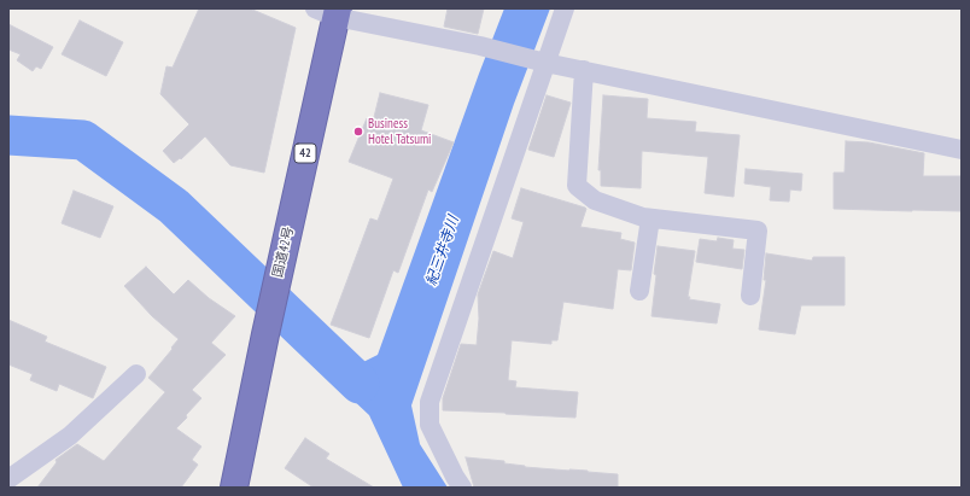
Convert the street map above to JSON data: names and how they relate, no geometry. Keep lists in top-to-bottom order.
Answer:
{
  "streets": {
    "highway": ["42", "国道42号"]
  },
  "water": ["紀三井寺川"],
  "places": ["Business Hotel Tatsumi"]
}
